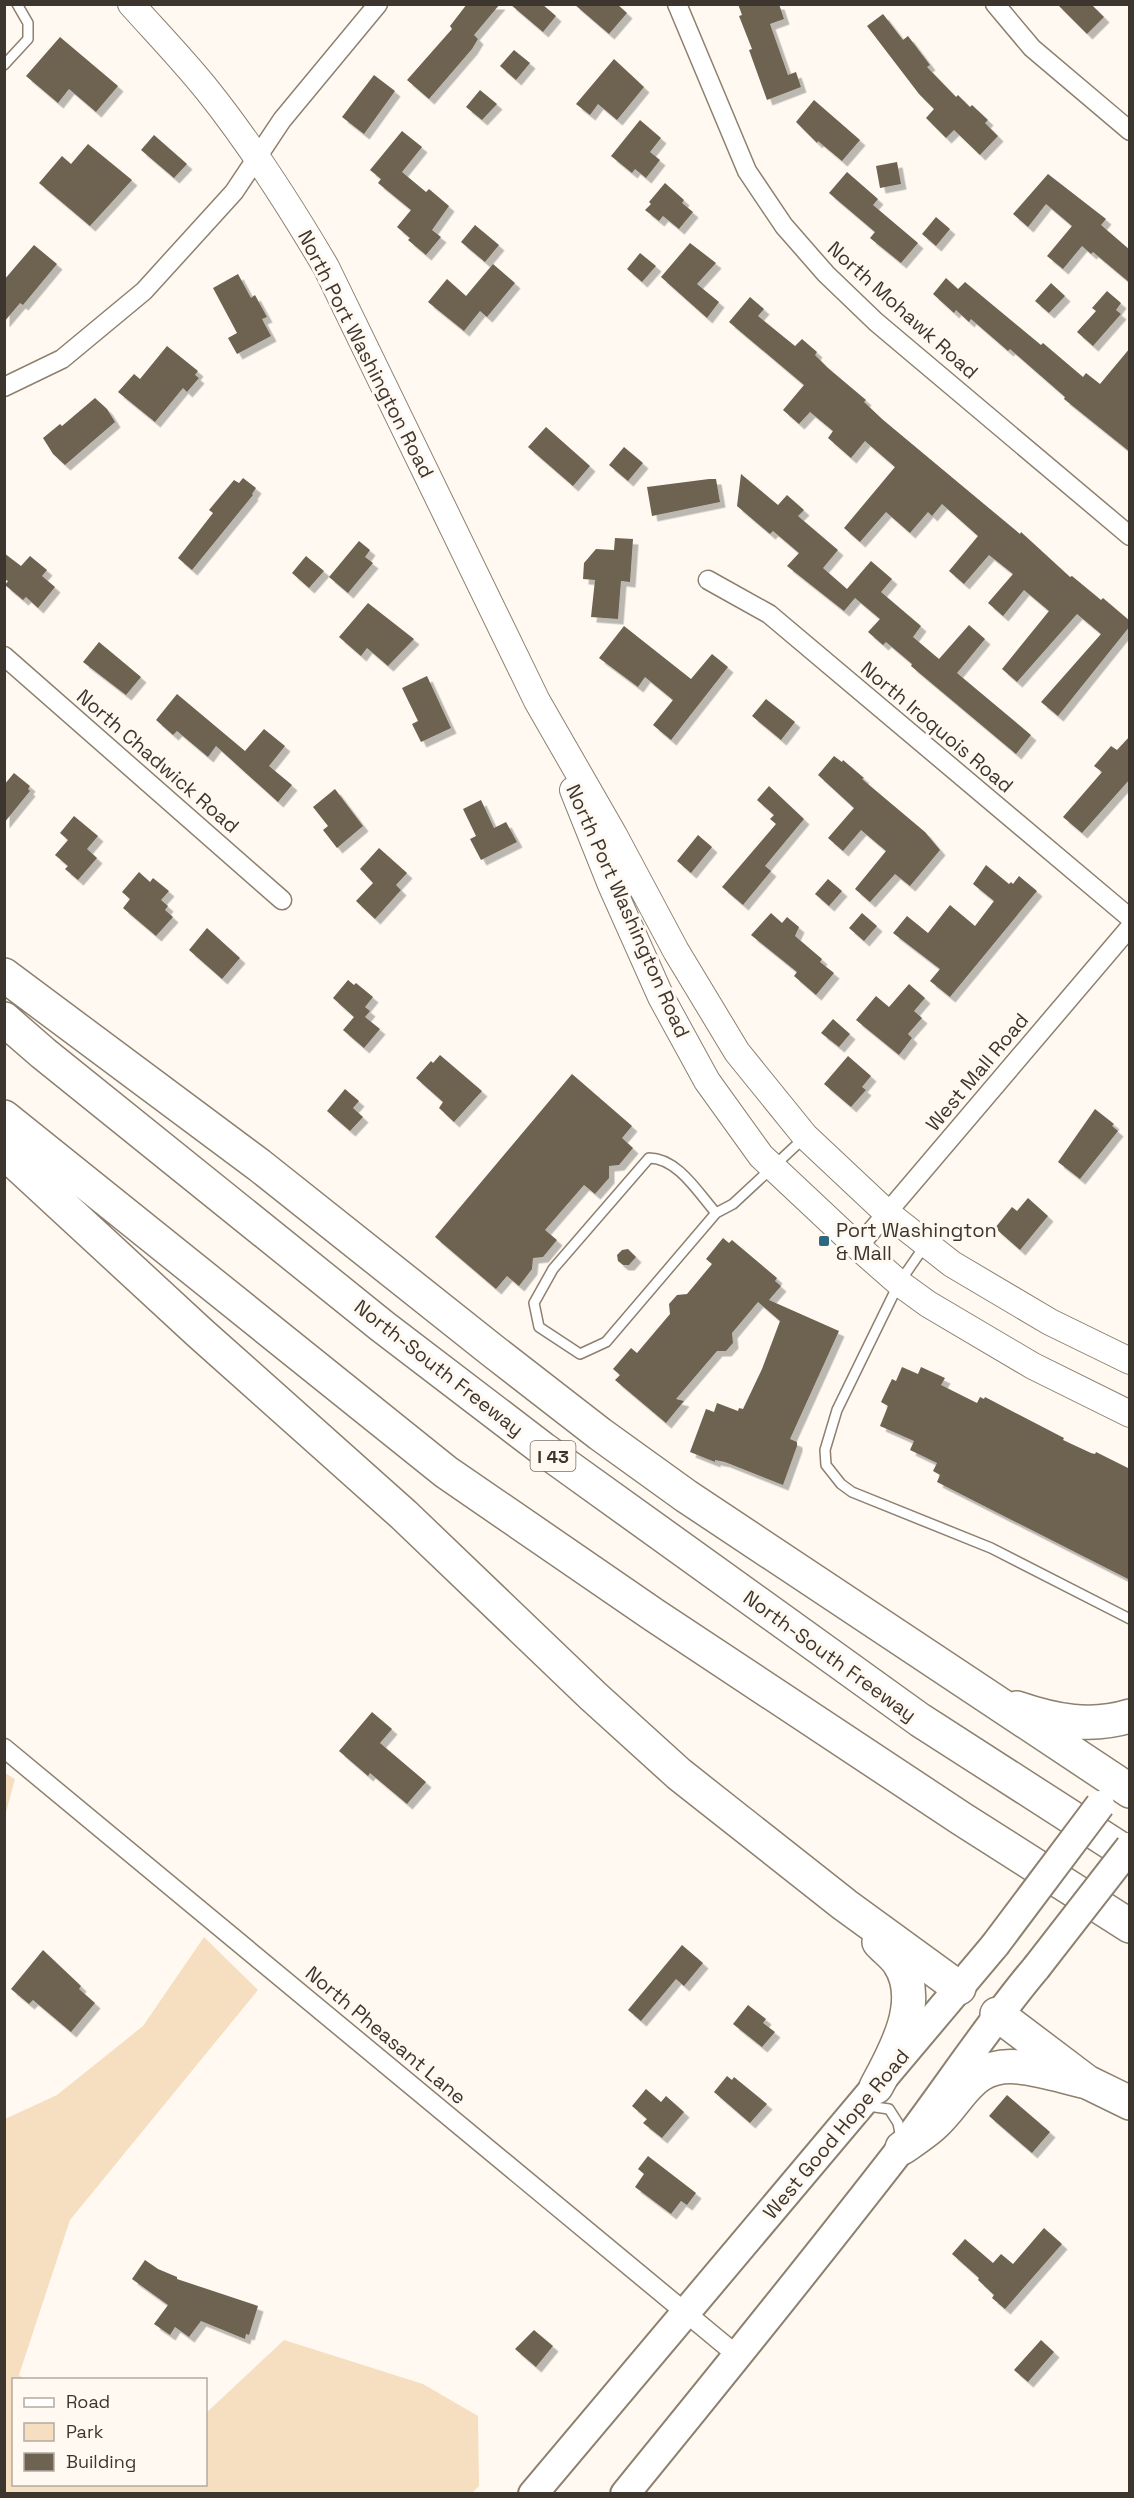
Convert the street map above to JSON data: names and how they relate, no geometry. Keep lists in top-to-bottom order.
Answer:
{
  "streets": {
    "highway": ["North-South Freeway", "I 43"],
    "main road": ["North Port Washington Road", "West Good Hope Road"],
    "street": [
      "North Mohawk Road",
      "North Iroquois Road",
      "North Chadwick Road",
      "West Mall Road",
      "North Pheasant Lane"
    ]
  },
  "crossings": [
    ["North Port Washington Road", "West Mall Road"],
    ["North Pheasant Lane", "West Good Hope Road"]
  ],
  "places": {
    "transit": ["Port Washington & Mall"]
  },
  "legend": ["Road", "Park", "Building"]
}
